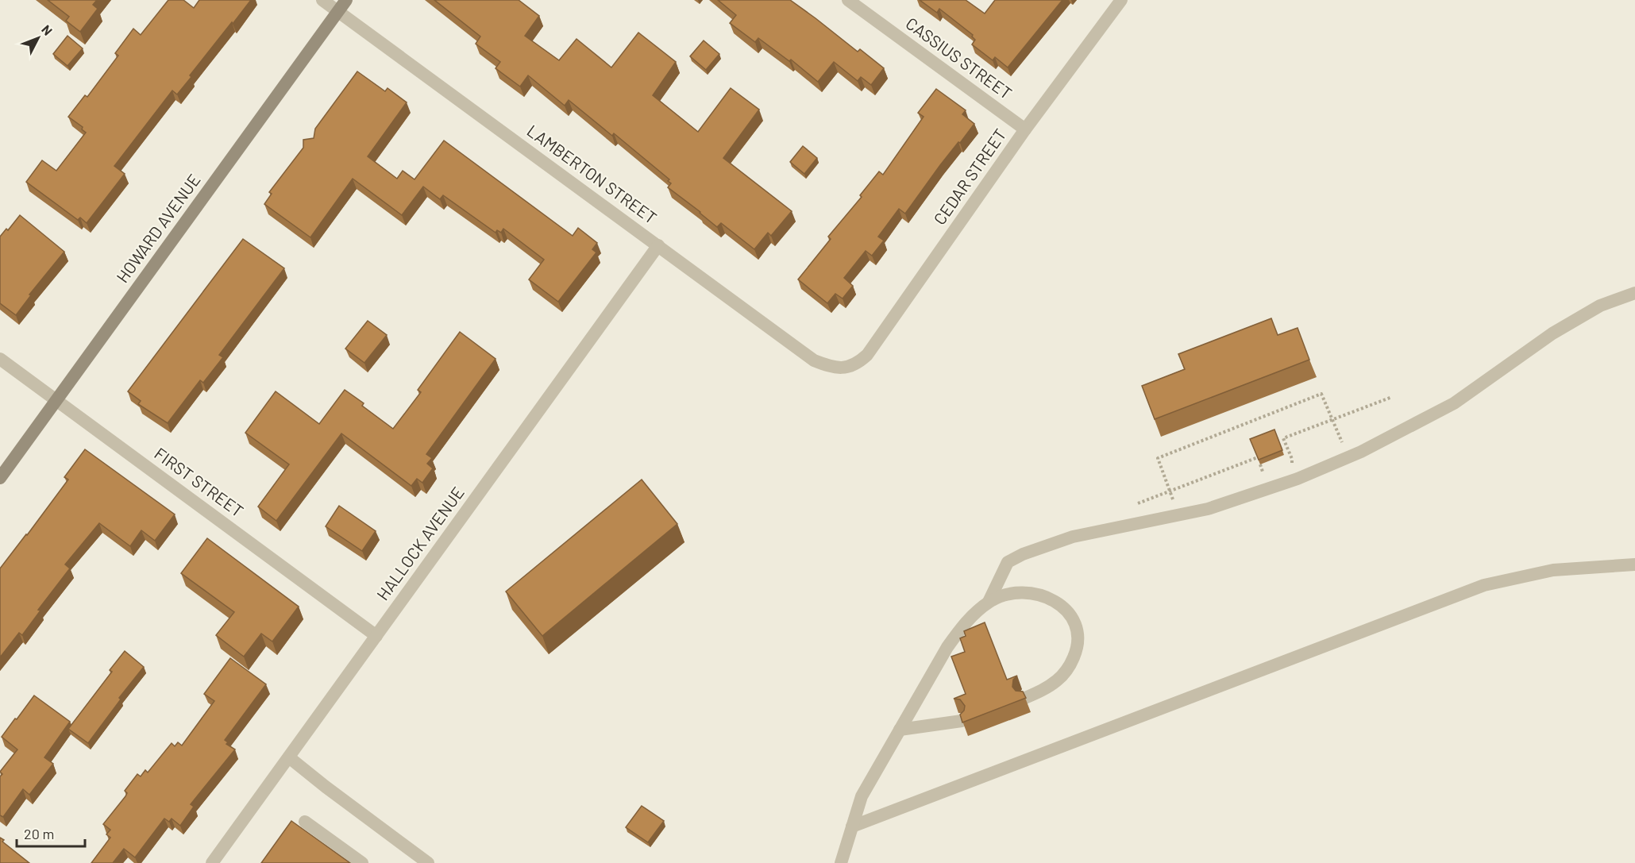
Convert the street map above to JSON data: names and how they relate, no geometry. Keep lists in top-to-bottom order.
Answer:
{
  "streets": {
    "main road": ["HOWARD AVENUE"],
    "street": [
      "CASSIUS STREET",
      "LAMBERTON STREET",
      "CEDAR STREET",
      "FIRST STREET",
      "HALLOCK AVENUE"
    ]
  },
  "crossings": [
    ["CASSIUS STREET", "CEDAR STREET"],
    ["LAMBERTON STREET", "CEDAR STREET"],
    ["LAMBERTON STREET", "HOWARD AVENUE"],
    ["LAMBERTON STREET", "HALLOCK AVENUE"],
    ["HOWARD AVENUE", "FIRST STREET"],
    ["FIRST STREET", "HALLOCK AVENUE"]
  ],
  "scale_bar": "20 m",
  "north": "top right"
}
